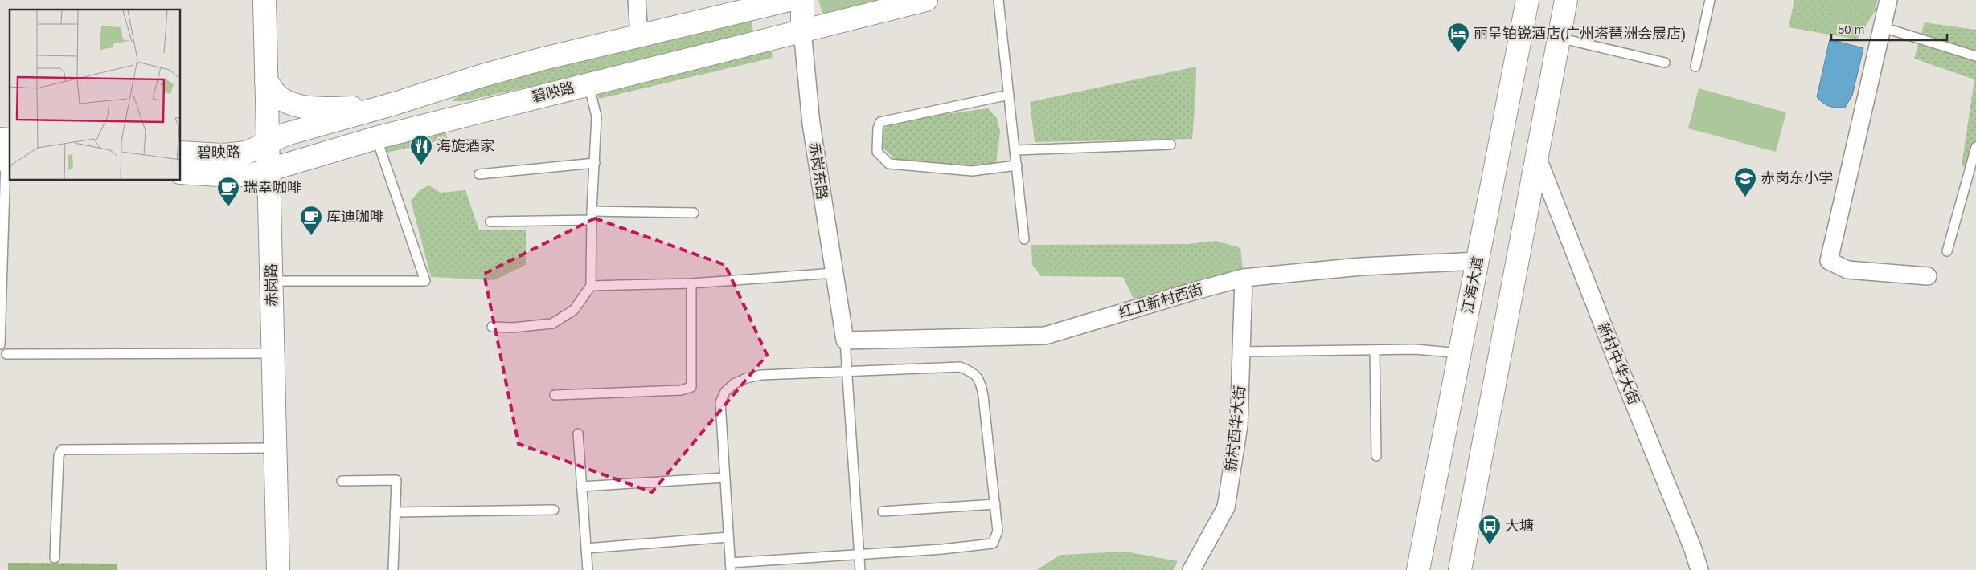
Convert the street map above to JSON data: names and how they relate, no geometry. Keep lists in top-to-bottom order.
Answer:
{
  "streets": {
    "main road": [
      "碧映路",
      "赤岗东路",
      "赤岗路",
      "江海大道"
    ],
    "street": ["红卫新村西街", "新村中华大街", "新村西华大街"]
  },
  "crossings": [
    ["碧映路", "赤岗东路"],
    ["碧映路", "赤岗路"],
    ["赤岗东路", "红卫新村西街"],
    ["江海大道", "红卫新村西街"],
    ["红卫新村西街", "新村西华大街"]
  ],
  "places": {
    "hotel": ["丽呈铂锐酒店(广州塔琶洲会展店)"],
    "restaurant": ["海旋酒家"],
    "school or university": ["赤岗东小学"],
    "cafe": ["瑞幸咖啡", "库迪咖啡"],
    "bus stop": ["大塘"]
  },
  "scale_bar": "50 m"
}
